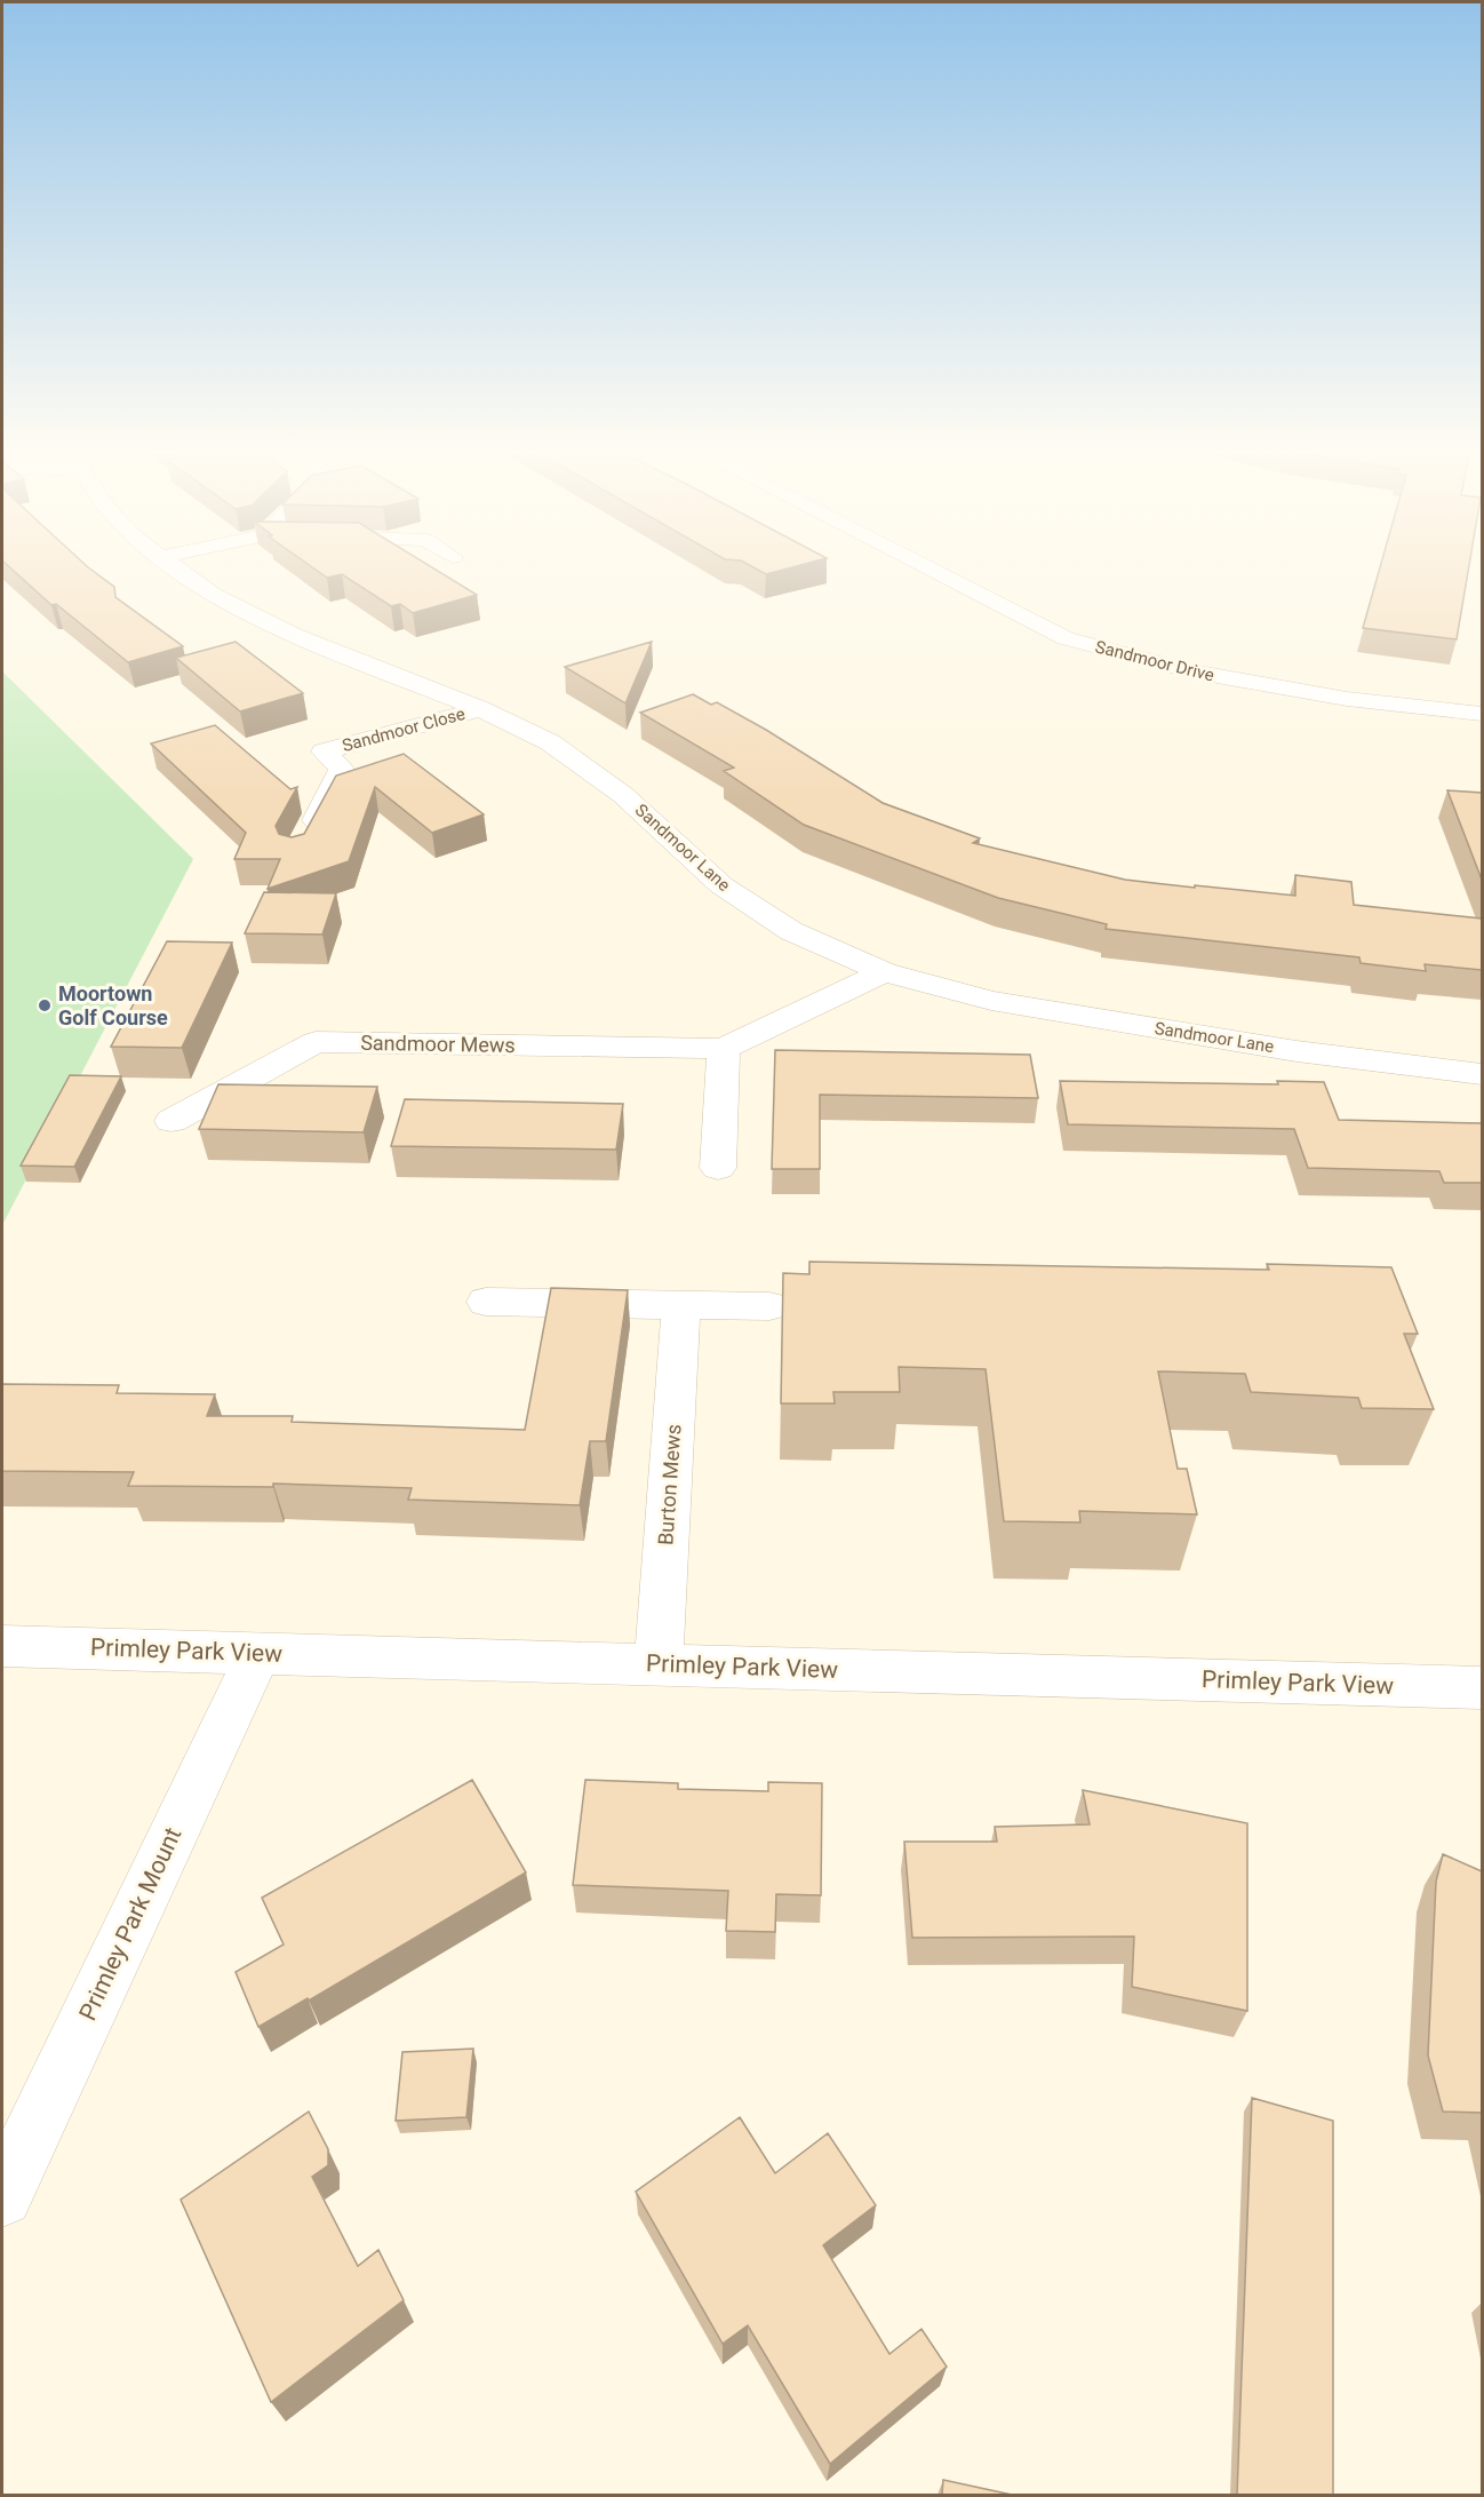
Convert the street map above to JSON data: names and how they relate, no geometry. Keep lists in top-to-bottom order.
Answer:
{
  "streets": {
    "street": [
      "Sandmoor Drive",
      "Sandmoor Close",
      "Sandmoor Lane",
      "Sandmoor Mews",
      "Burton Mews",
      "Primley Park View",
      "Primley Park Mount"
    ]
  },
  "crossings": [
    ["Sandmoor Close", "Sandmoor Lane"],
    ["Sandmoor Lane", "Sandmoor Mews"],
    ["Burton Mews", "Primley Park View"],
    ["Primley Park View", "Primley Park Mount"]
  ],
  "places": ["Moortown Golf Course"]
}
